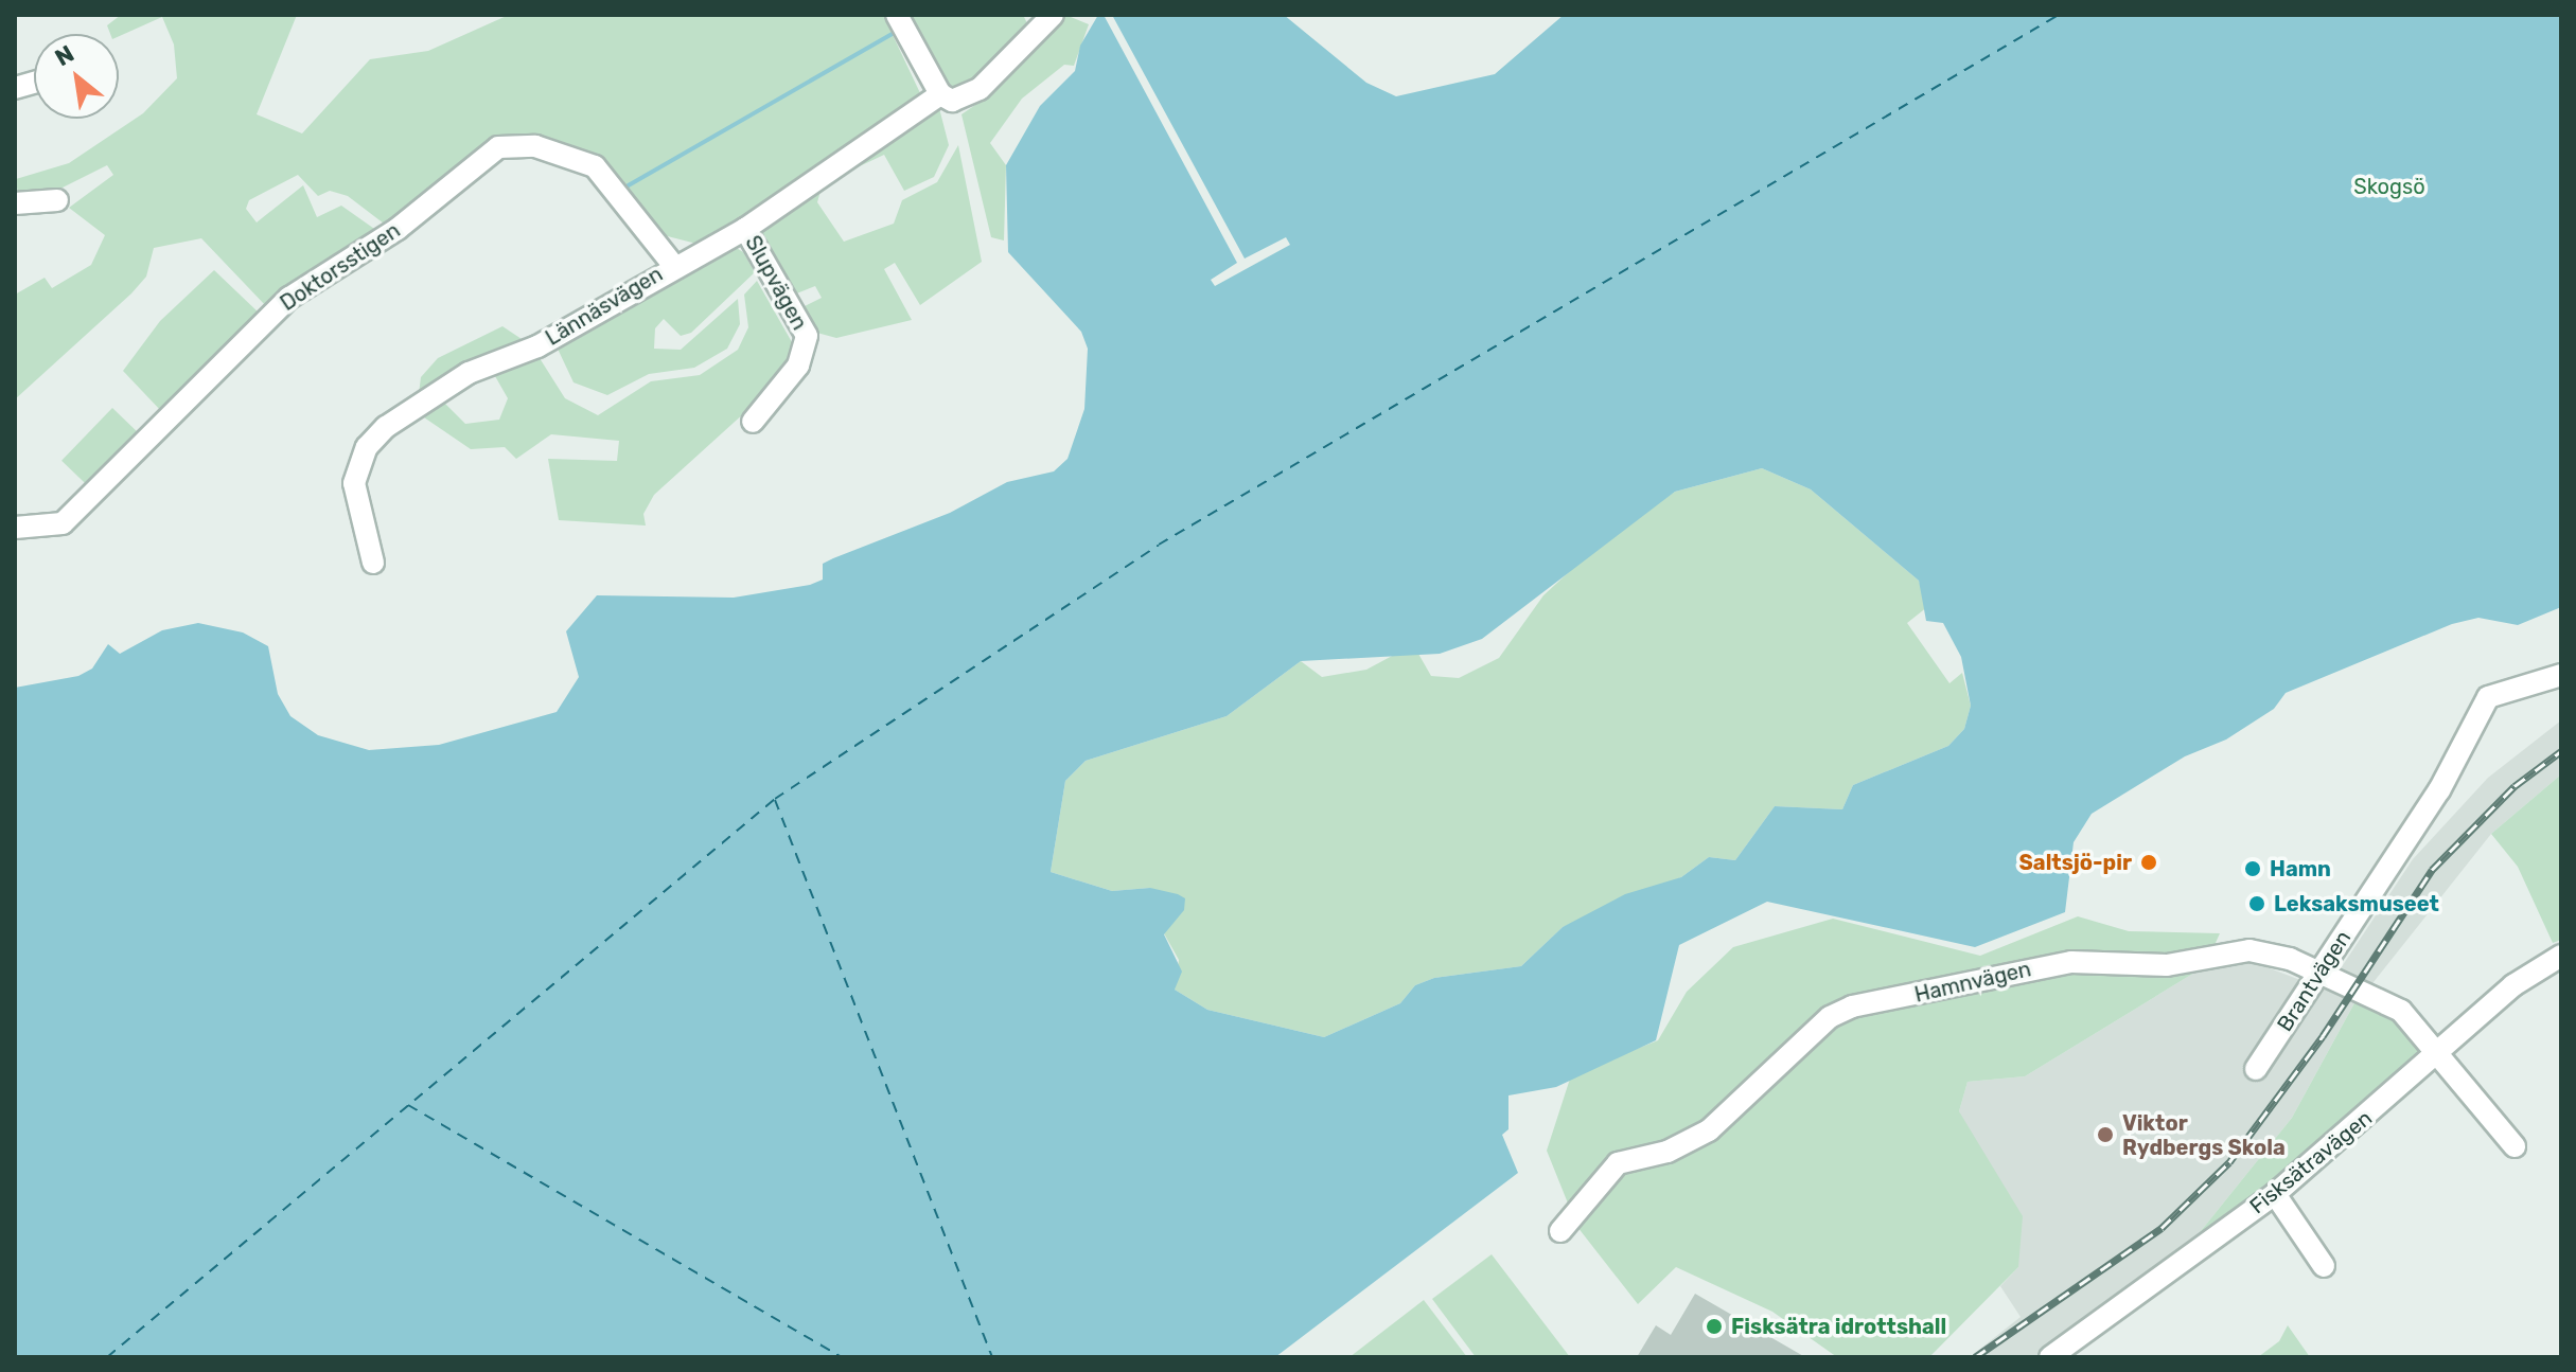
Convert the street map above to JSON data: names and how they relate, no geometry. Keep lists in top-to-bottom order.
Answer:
{
  "streets": {
    "street": [
      "Doktorsstigen",
      "Slupvägen",
      "Lännäsvägen",
      "Brantvägen",
      "Hamnvägen",
      "Fisksätravägen"
    ]
  },
  "crossings": [
    ["Doktorsstigen", "Lännäsvägen"],
    ["Slupvägen", "Lännäsvägen"],
    ["Brantvägen", "Hamnvägen"],
    ["Hamnvägen", "Fisksätravägen"]
  ],
  "parks": ["Skogsö"],
  "places": [
    "Saltsjö-pir",
    "Hamn",
    "Leksaksmuseet",
    "Viktor Rydbergs Skola",
    "Fisksätra idrottshall"
  ],
  "north": "top left"
}
